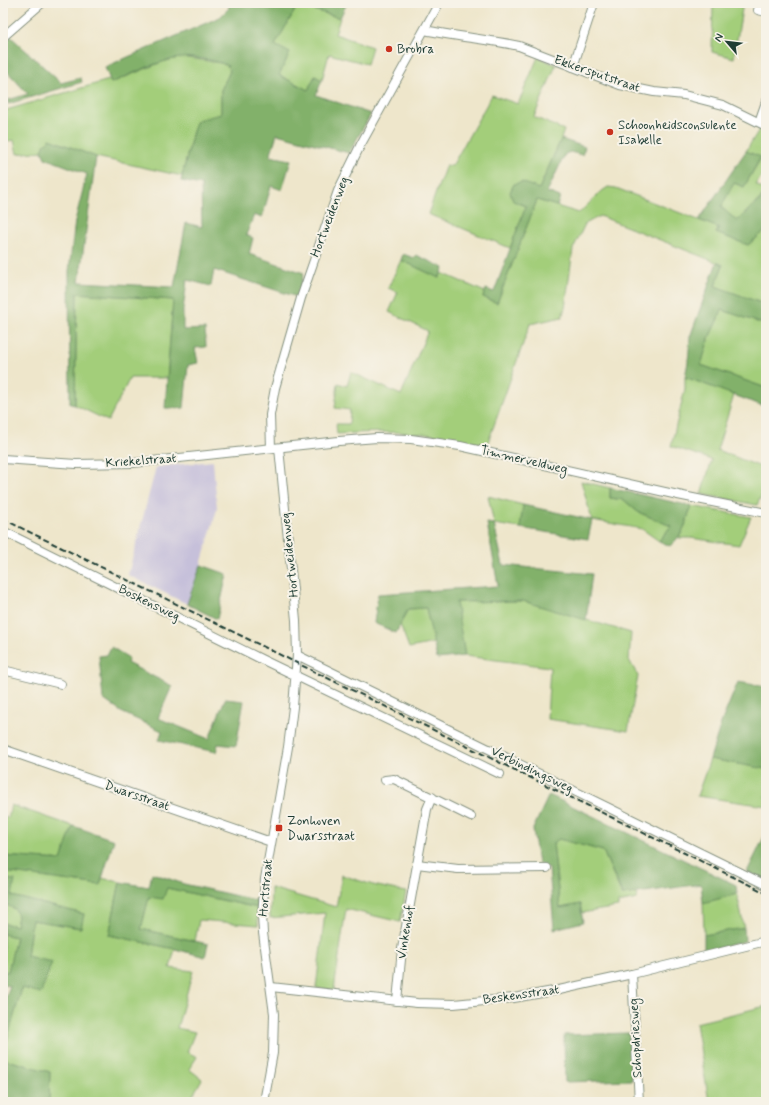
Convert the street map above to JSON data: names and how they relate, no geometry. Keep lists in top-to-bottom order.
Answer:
{
  "streets": {
    "street": [
      "Ekkersputstraat",
      "Hortweidenweg",
      "Timmerveldweg",
      "Kriekelstraat",
      "Boskensweg",
      "Verbindingsweg",
      "Dwarsstraat",
      "Hortstraat",
      "Vinkenhof",
      "Beskensstraat",
      "Schopdriesweg"
    ]
  },
  "crossings": [
    ["Ekkersputstraat", "Hortweidenweg"],
    ["Hortweidenweg", "Timmerveldweg"],
    ["Hortweidenweg", "Kriekelstraat"],
    ["Hortweidenweg", "Verbindingsweg"],
    ["Hortweidenweg", "Hortstraat"],
    ["Timmerveldweg", "Kriekelstraat"],
    ["Boskensweg", "Hortstraat"],
    ["Verbindingsweg", "Hortstraat"],
    ["Dwarsstraat", "Hortstraat"],
    ["Hortstraat", "Beskensstraat"],
    ["Vinkenhof", "Beskensstraat"],
    ["Beskensstraat", "Schopdriesweg"]
  ],
  "places": {
    "other": ["Brobra", "Schoonheidsconsulente Isabelle"],
    "transit": ["Zonhoven Dwarsstraat"]
  },
  "north": "top left"
}
